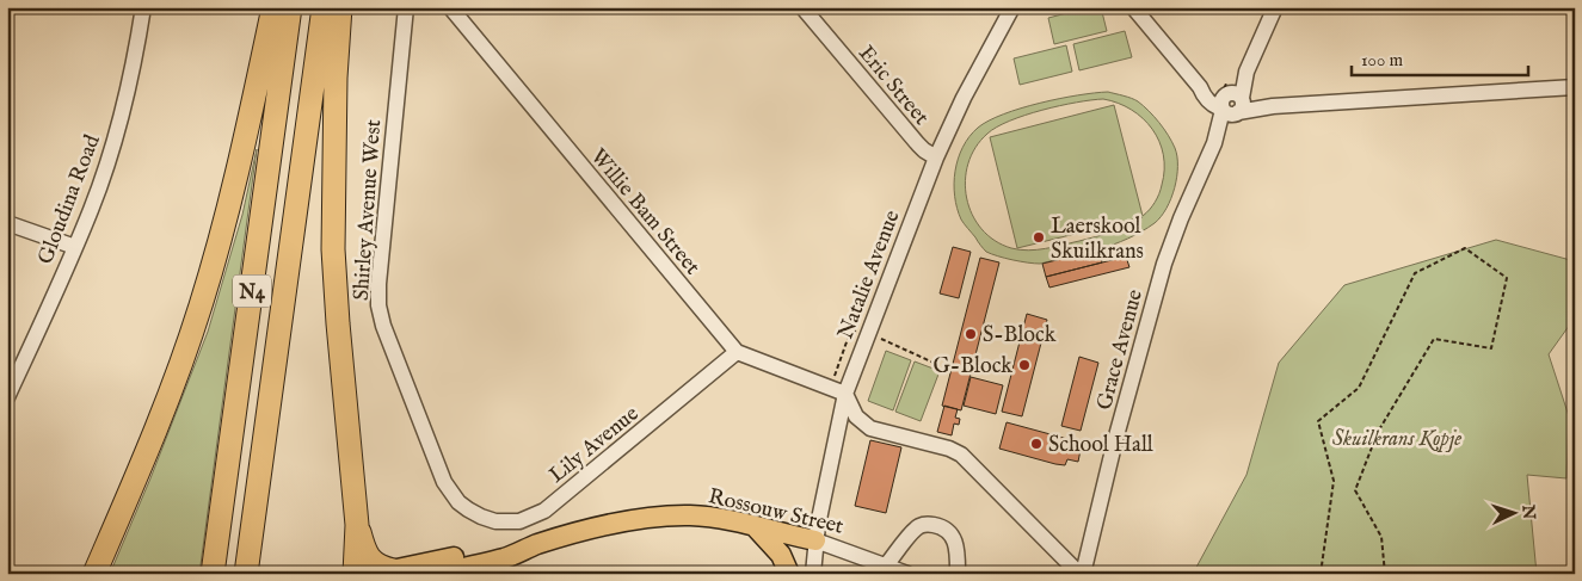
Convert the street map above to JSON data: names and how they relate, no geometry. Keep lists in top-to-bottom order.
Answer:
{
  "streets": {
    "highway": ["N4"],
    "main road": ["Rossouw Street"],
    "street": [
      "Eric Street",
      "Gloudina Road",
      "Shirley Avenue West",
      "Willie Bam Street",
      "Natalie Avenue",
      "Grace Avenue",
      "Lily Avenue"
    ]
  },
  "crossings": [
    ["Eric Street", "Natalie Avenue"],
    ["Shirley Avenue West", "Lily Avenue"],
    ["Willie Bam Street", "Natalie Avenue"],
    ["Willie Bam Street", "Lily Avenue"],
    ["Natalie Avenue", "Rossouw Street"]
  ],
  "parks": ["Skuilkrans Kopje"],
  "places": [
    "Laerskool Skuilkrans",
    "S-Block",
    "G-Block",
    "School Hall"
  ],
  "scale_bar": "100 m",
  "north": "right"
}
